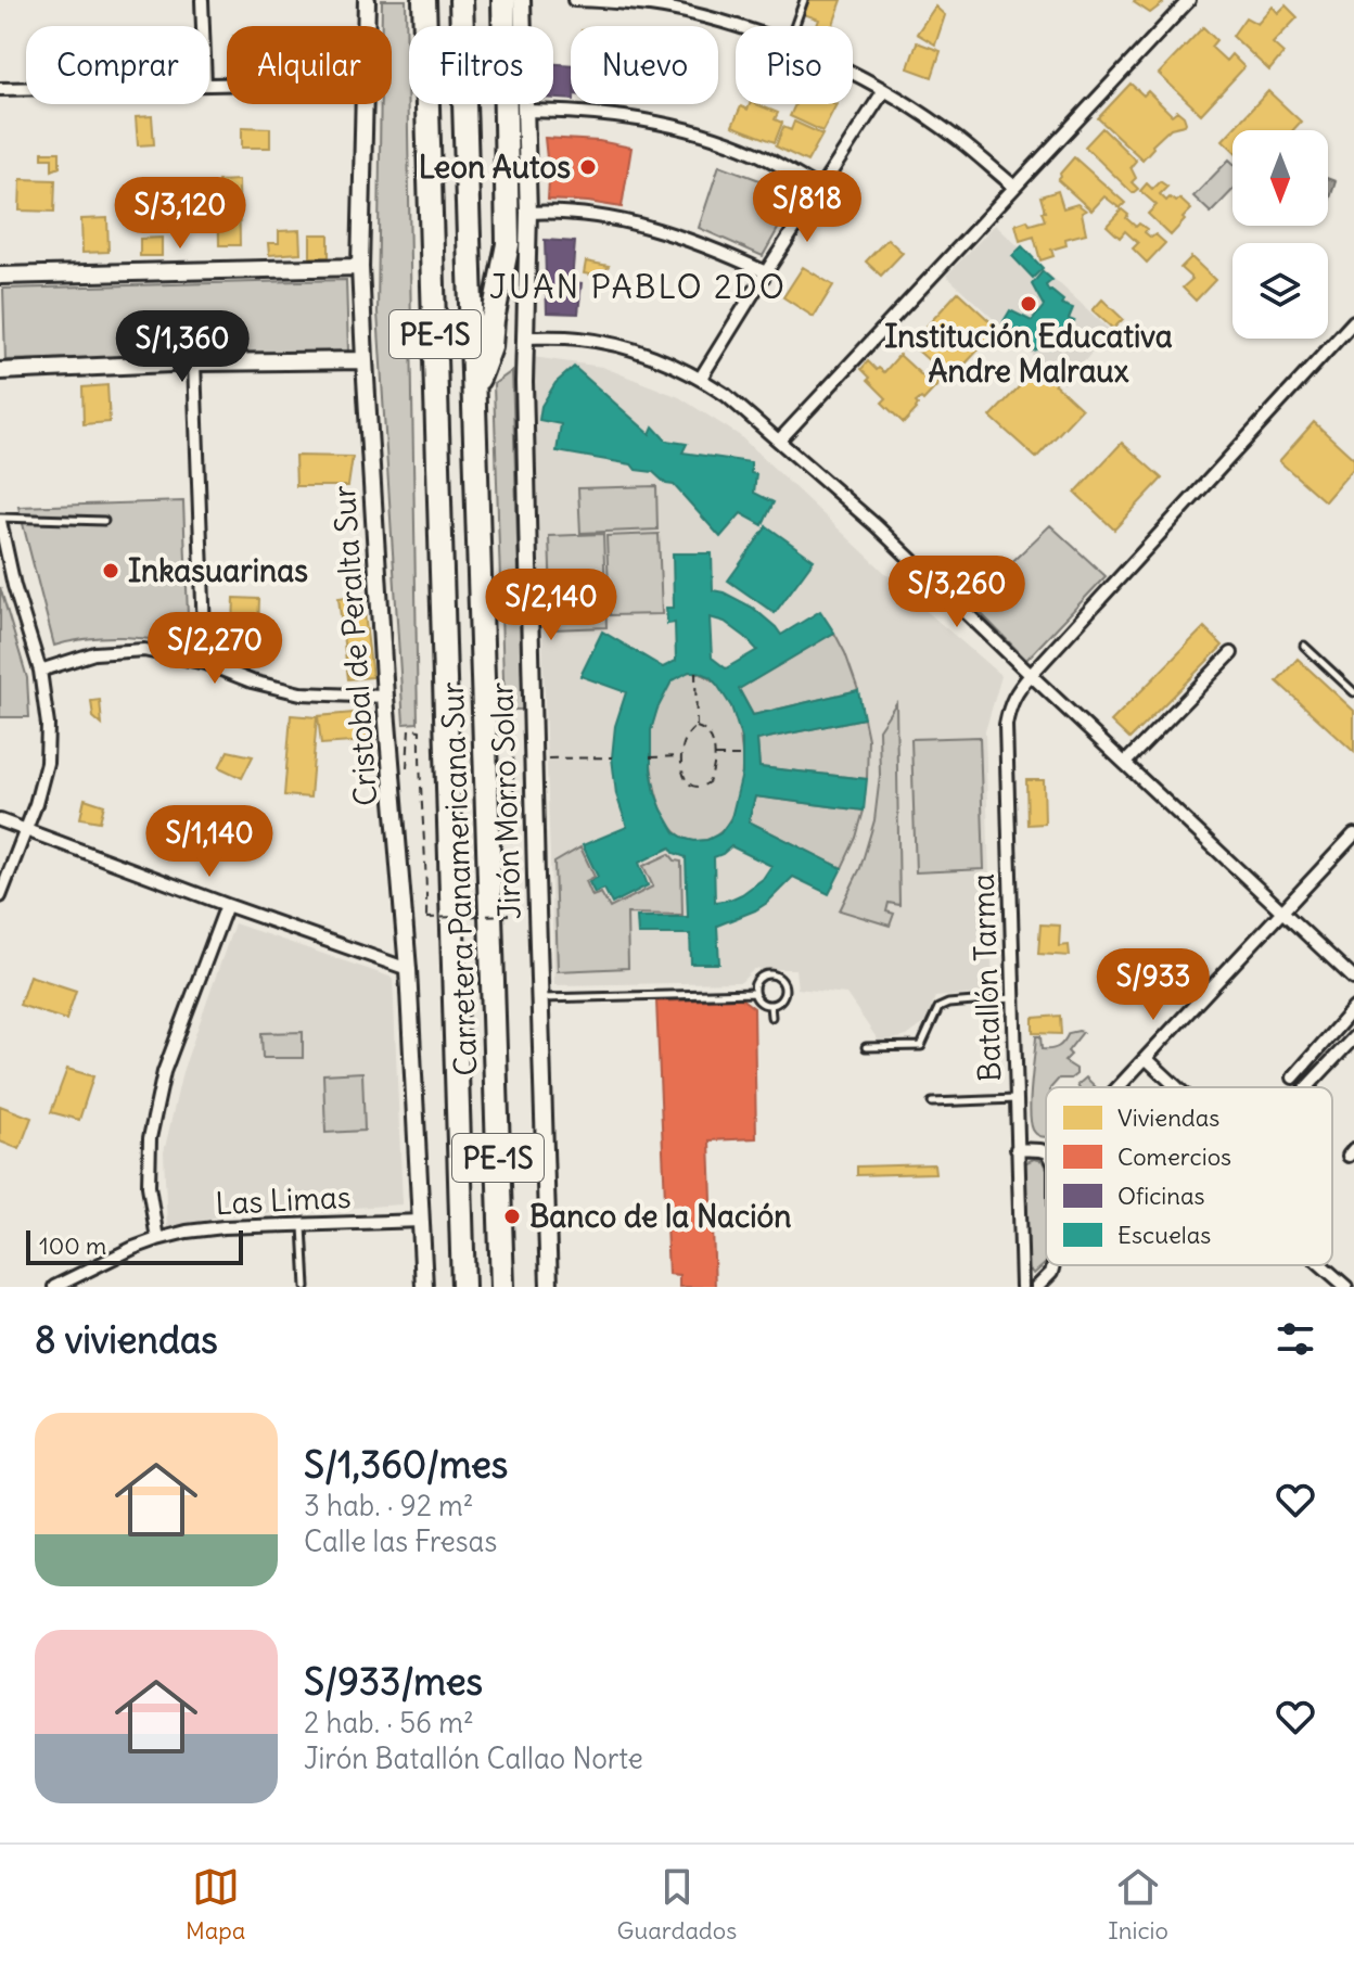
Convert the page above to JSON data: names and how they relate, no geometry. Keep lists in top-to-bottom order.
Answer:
{
  "streets": {
    "highway": ["PE-1S", "Carretera Panamericana Sur"],
    "street": [
      "Cristobal de Peralta Sur",
      "Jirón Morro Solar",
      "Batallón Tarma",
      "Las Limas"
    ]
  },
  "crossings": [
    ["Cristobal de Peralta Sur", "Las Limas"]
  ],
  "districts": ["JUAN PABLO 2DO"],
  "places": [
    "Leon Autos",
    "Institución Educativa Andre Malraux",
    "Inkasuarinas",
    "Banco de la Nación"
  ],
  "legend": [
    "Viviendas",
    "Comercios",
    "Oficinas",
    "Escuelas"
  ],
  "scale_bar": "100 m",
  "north": "bottom",
  "page": {
    "chip": [
      "Comprar",
      "Alquilar",
      "Filtros",
      "Nuevo",
      "Piso"
    ],
    "price": [
      "S/818",
      "S/3,120",
      "S/1,360",
      "S/3,260",
      "S/2,140",
      "S/2,270",
      "S/1,140",
      "S/933"
    ],
    "scale": "100 m",
    "heading": "8 viviendas",
    "list": [
      {
        "name": "S/1,360/mes",
        "note": "3 hab. · 92 m² · Calle las Fresas"
      },
      {
        "name": "S/933/mes",
        "note": "2 hab. · 56 m² · Jirón Batallón Callao Norte"
      }
    ],
    "tabs": ["Mapa", "Guardados", "Inicio"]
  }
}
